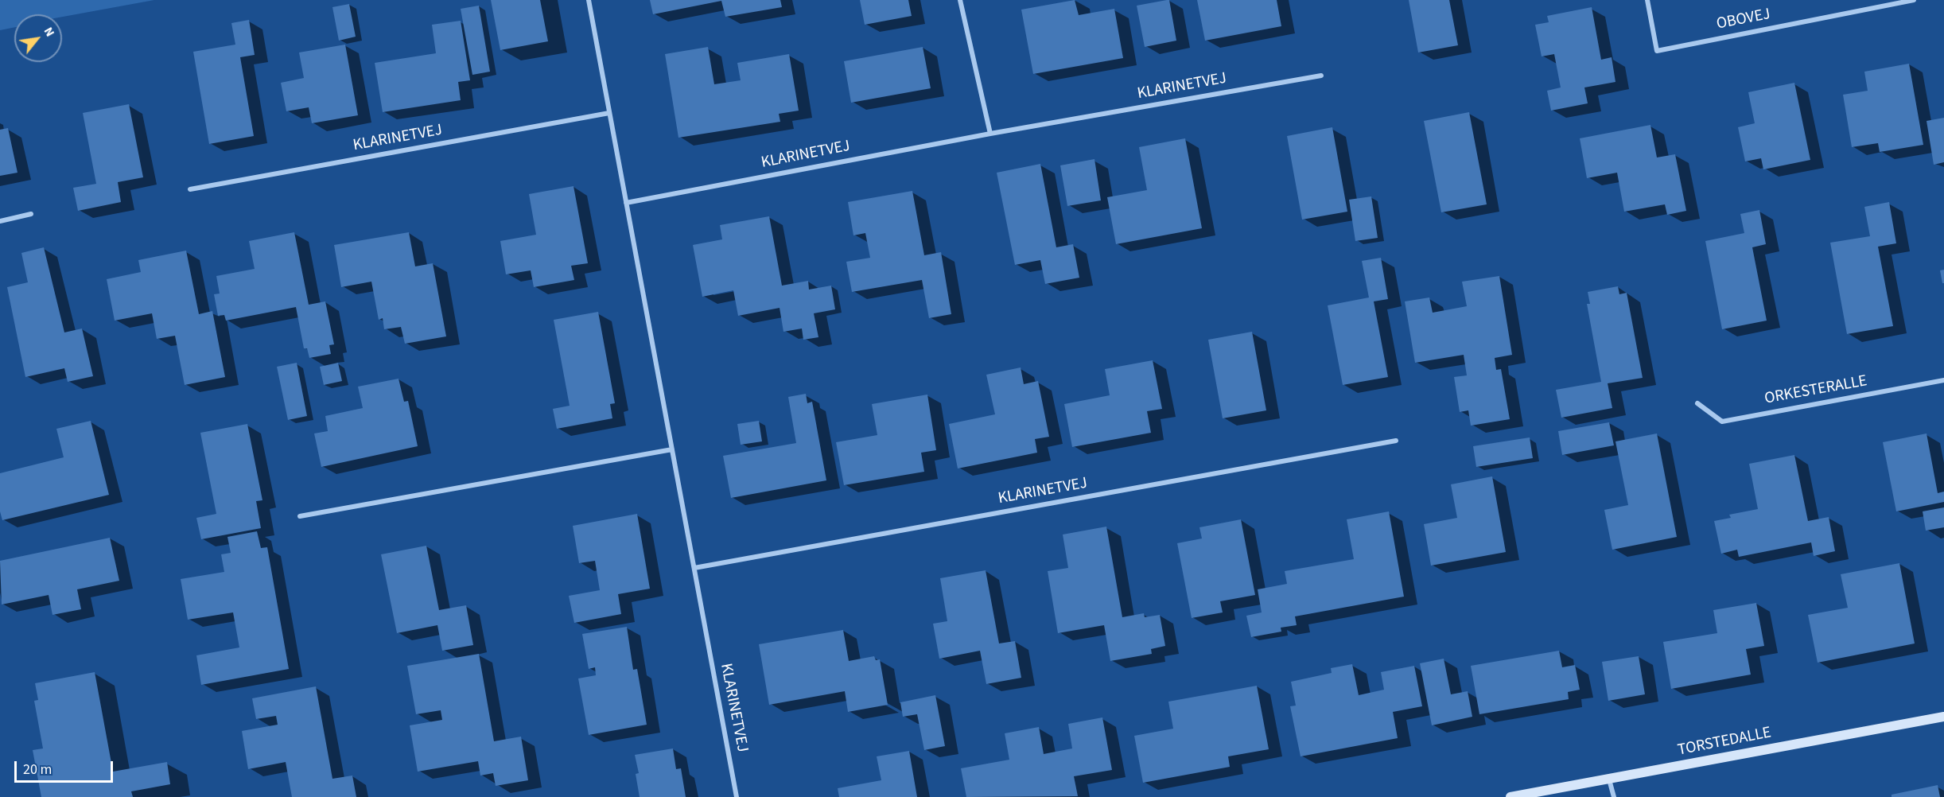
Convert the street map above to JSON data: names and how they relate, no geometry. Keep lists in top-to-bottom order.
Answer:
{
  "streets": {
    "street": [
      "OBOVEJ",
      "KLARINETVEJ",
      "ORKESTERALLE",
      "TORSTEDALLE"
    ]
  },
  "scale_bar": "20 m",
  "north": "top right"
}
